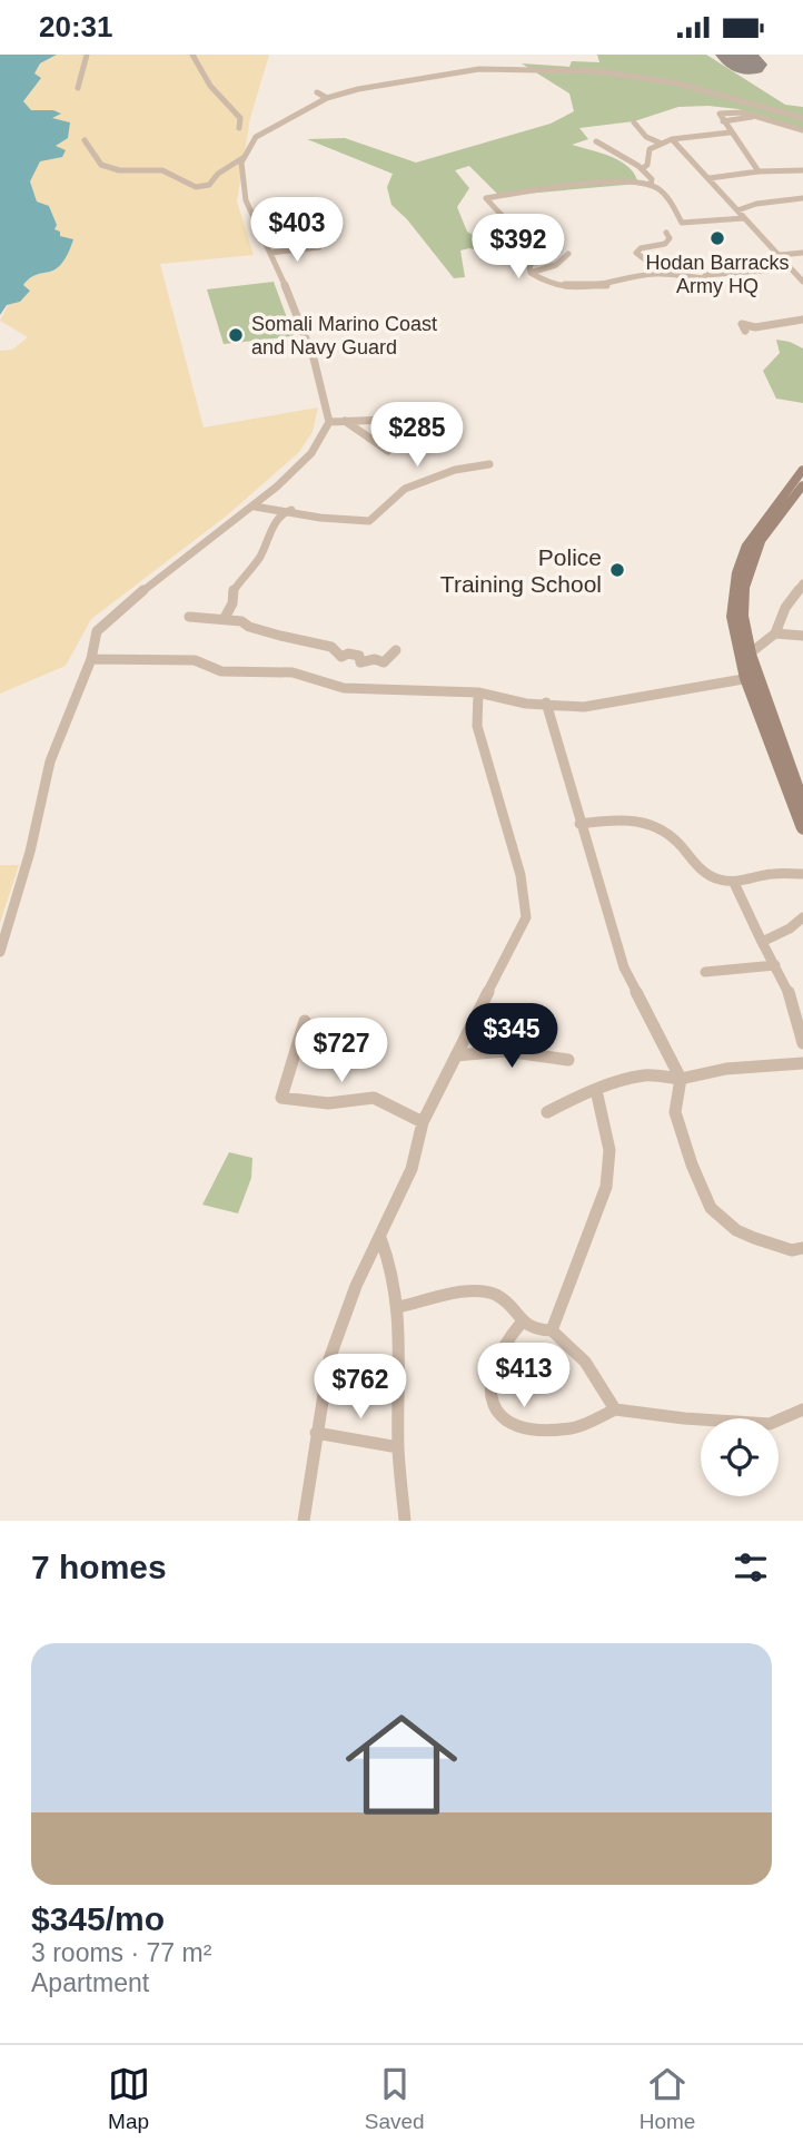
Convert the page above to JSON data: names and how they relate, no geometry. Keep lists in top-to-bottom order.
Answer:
{
  "places": ["Hodan Barracks Army HQ", "Somali Marino Coast and Navy Guard", "Police Training School"],
  "page": {
    "status": "20:31",
    "price": [
      "$403",
      "$392",
      "$285",
      "$345",
      "$727",
      "$413",
      "$762"
    ],
    "heading": "7 homes",
    "list": [
      {
        "name": "$345/mo",
        "note": "3 rooms · 77 m² · Apartment"
      }
    ],
    "tabs": ["Map", "Saved", "Home"]
  }
}
